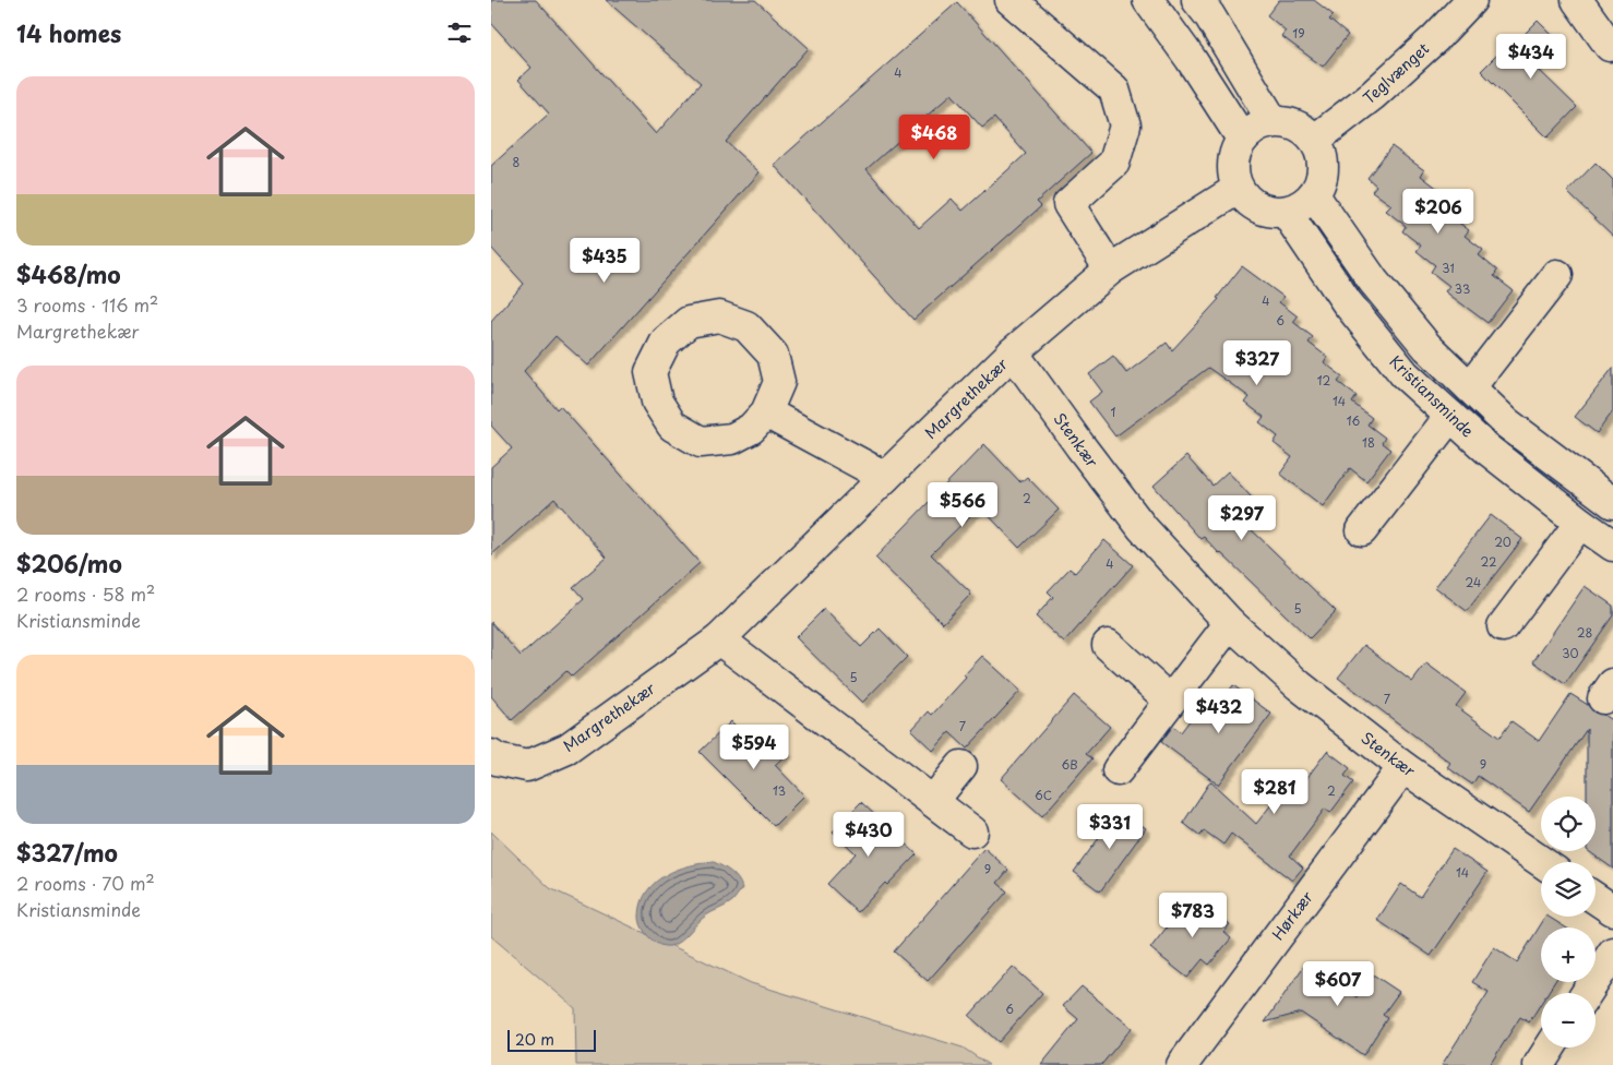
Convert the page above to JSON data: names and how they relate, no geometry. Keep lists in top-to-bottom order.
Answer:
{
  "streets": {
    "street": [
      "Teglvænget",
      "Kristiansminde",
      "Margrethekær",
      "Stenkær",
      "Hørkær"
    ]
  },
  "crossings": [
    ["Teglvænget", "Kristiansminde"],
    ["Teglvænget", "Margrethekær"],
    ["Kristiansminde", "Margrethekær"],
    ["Margrethekær", "Stenkær"],
    ["Stenkær", "Hørkær"]
  ],
  "house_numbers": [
    "19",
    "4",
    "8",
    "31",
    "33",
    "4",
    "6",
    "12",
    "14",
    "1",
    "16",
    "18",
    "2",
    "20",
    "22",
    "4",
    "24",
    "5",
    "28",
    "30",
    "5",
    "7",
    "7",
    "6B",
    "9",
    "13",
    "2",
    "6C",
    "9",
    "14",
    "6"
  ],
  "scale_bar": "20 m",
  "page": {
    "heading": "14 homes",
    "price": [
      "$434",
      "$468",
      "$206",
      "$435",
      "$327",
      "$566",
      "$297",
      "$432",
      "$594",
      "$281",
      "$331",
      "$430",
      "$783",
      "$607"
    ],
    "list": [
      {
        "name": "$468/mo",
        "note": "3 rooms · 116 m² · Margrethekær"
      },
      {
        "name": "$206/mo",
        "note": "2 rooms · 58 m² · Kristiansminde"
      },
      {
        "name": "$327/mo",
        "note": "2 rooms · 70 m² · Kristiansminde"
      }
    ],
    "map_buttons": ["+", "−"],
    "scale": "20 m"
  }
}
